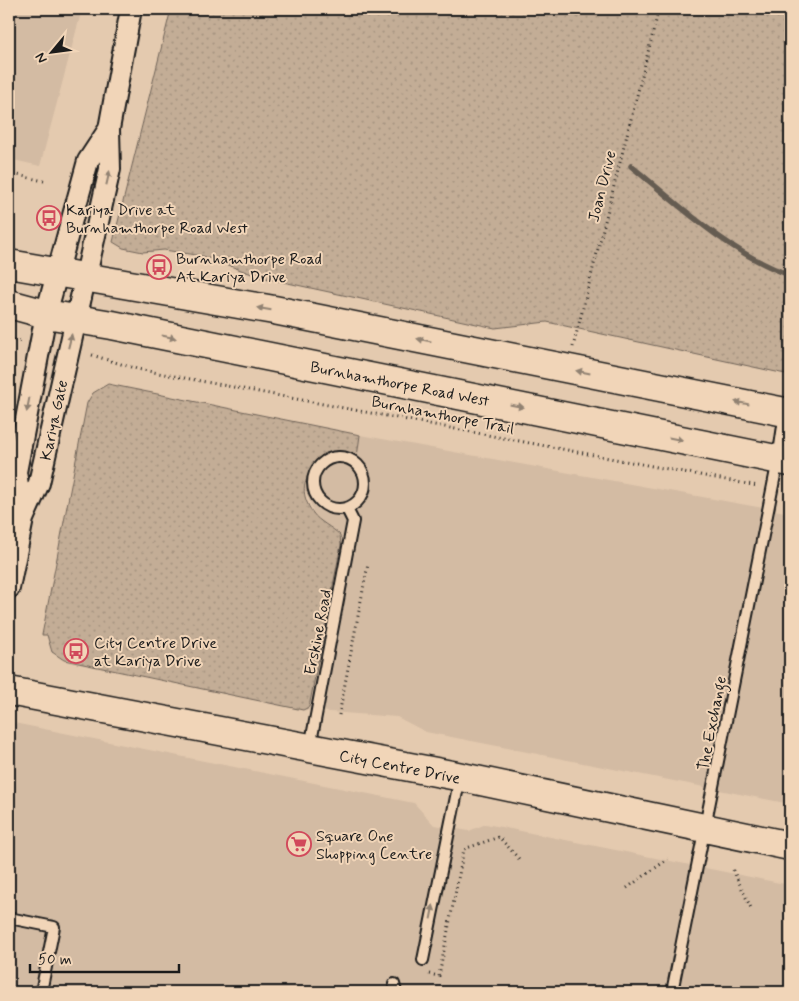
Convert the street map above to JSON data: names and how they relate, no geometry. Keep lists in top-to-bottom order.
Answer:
{
  "streets": {
    "main road": ["Burnhamthorpe Road West", "City Centre Drive"],
    "street": ["Kariya Gate"],
    "lane": ["Erskine Road", "The Exchange"],
    "path": ["Joan Drive", "Burnhamthorpe Trail"]
  },
  "crossings": [
    ["Burnhamthorpe Road West", "Kariya Gate"],
    ["Burnhamthorpe Road West", "The Exchange"],
    ["Burnhamthorpe Trail", "The Exchange"],
    ["Erskine Road", "City Centre Drive"],
    ["The Exchange", "City Centre Drive"]
  ],
  "places": {
    "bus stop": ["Kariya Drive at Burnhamthorpe Road West", "Burnhamthorpe Road At Kariya Drive", "City Centre Drive at Kariya Drive"],
    "supermarket": ["Square One Shopping Centre"]
  },
  "scale_bar": "50 m",
  "north": "bottom left"
}
